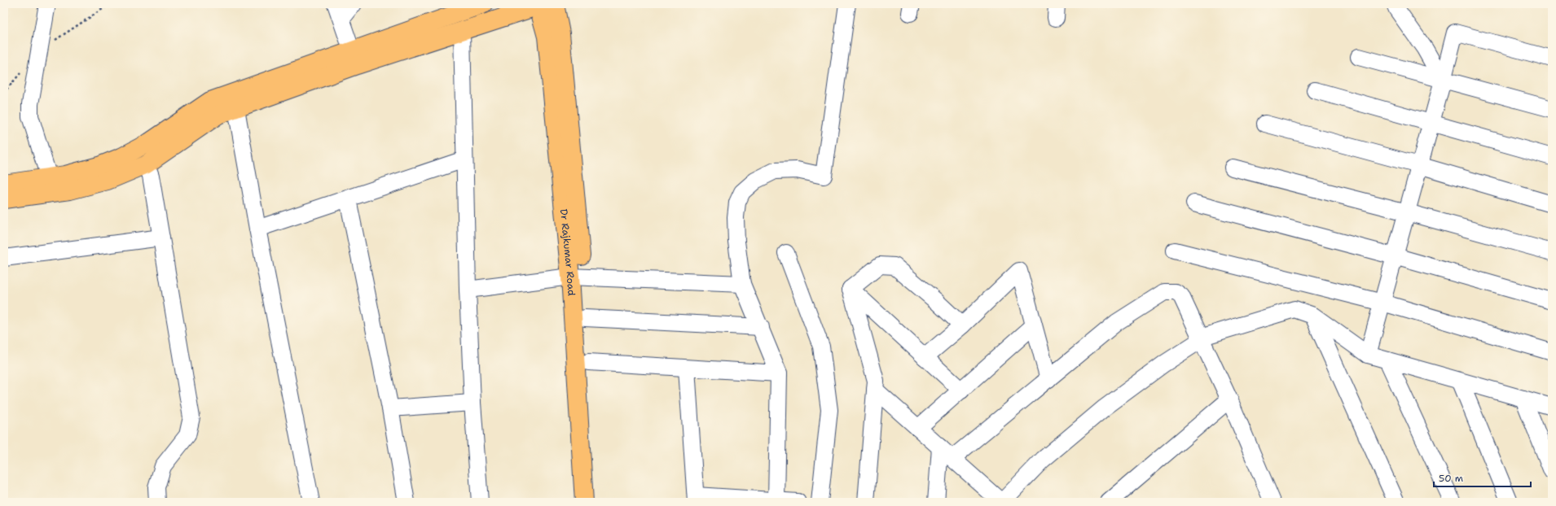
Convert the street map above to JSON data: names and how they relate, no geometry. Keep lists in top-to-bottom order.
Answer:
{
  "streets": {
    "main road": ["Dr Rajkumar Road"]
  },
  "scale_bar": "50 m"
}
